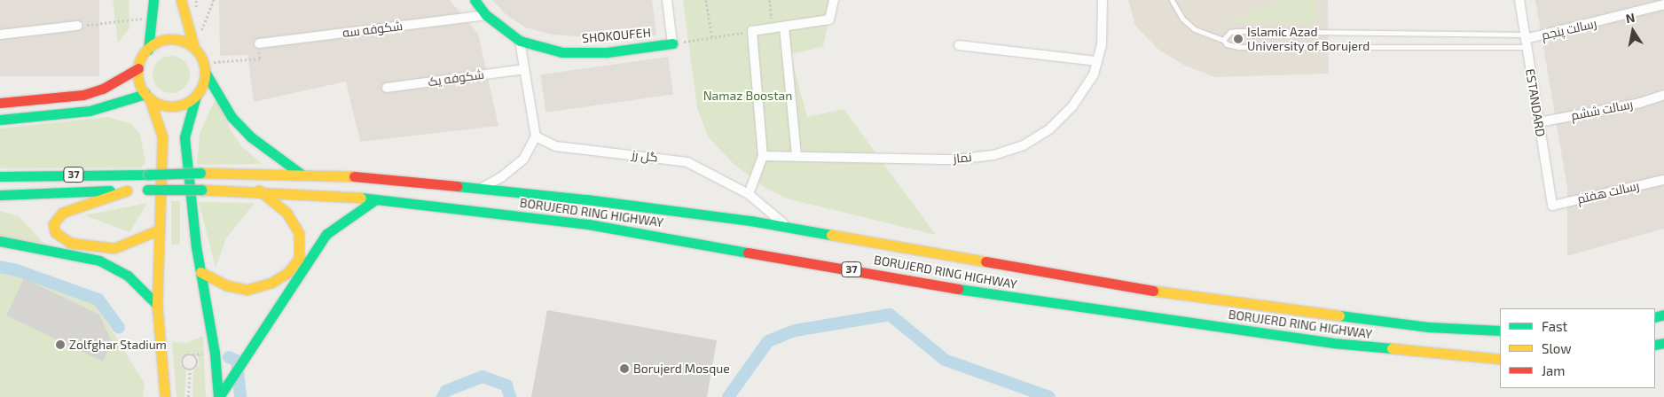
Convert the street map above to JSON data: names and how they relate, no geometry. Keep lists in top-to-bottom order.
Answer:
{
  "streets": {
    "main road": ["SHOKOUFEH", "37", "BORUJERD RING HIGHWAY"],
    "street": [
      "شکوفه سه",
      "رسالت پنجم",
      "شکوفه یک",
      "ESTANDARD",
      "رسالت ششم",
      "گل رز",
      "نماز",
      "رسالت هفتم"
    ]
  },
  "crossings": [
    ["شکوفه سه", "SHOKOUFEH"],
    ["رسالت پنجم", "ESTANDARD"],
    ["ESTANDARD", "رسالت ششم"],
    ["ESTANDARD", "رسالت هفتم"],
    ["گل رز", "BORUJERD RING HIGHWAY"],
    ["37", "BORUJERD RING HIGHWAY"]
  ],
  "parks": ["Namaz Boostan"],
  "places": ["Islamic Azad University of Borujerd", "Zolfghar Stadium", "Borujerd Mosque"],
  "legend": ["Fast", "Slow", "Jam"],
  "north": "top"
}
